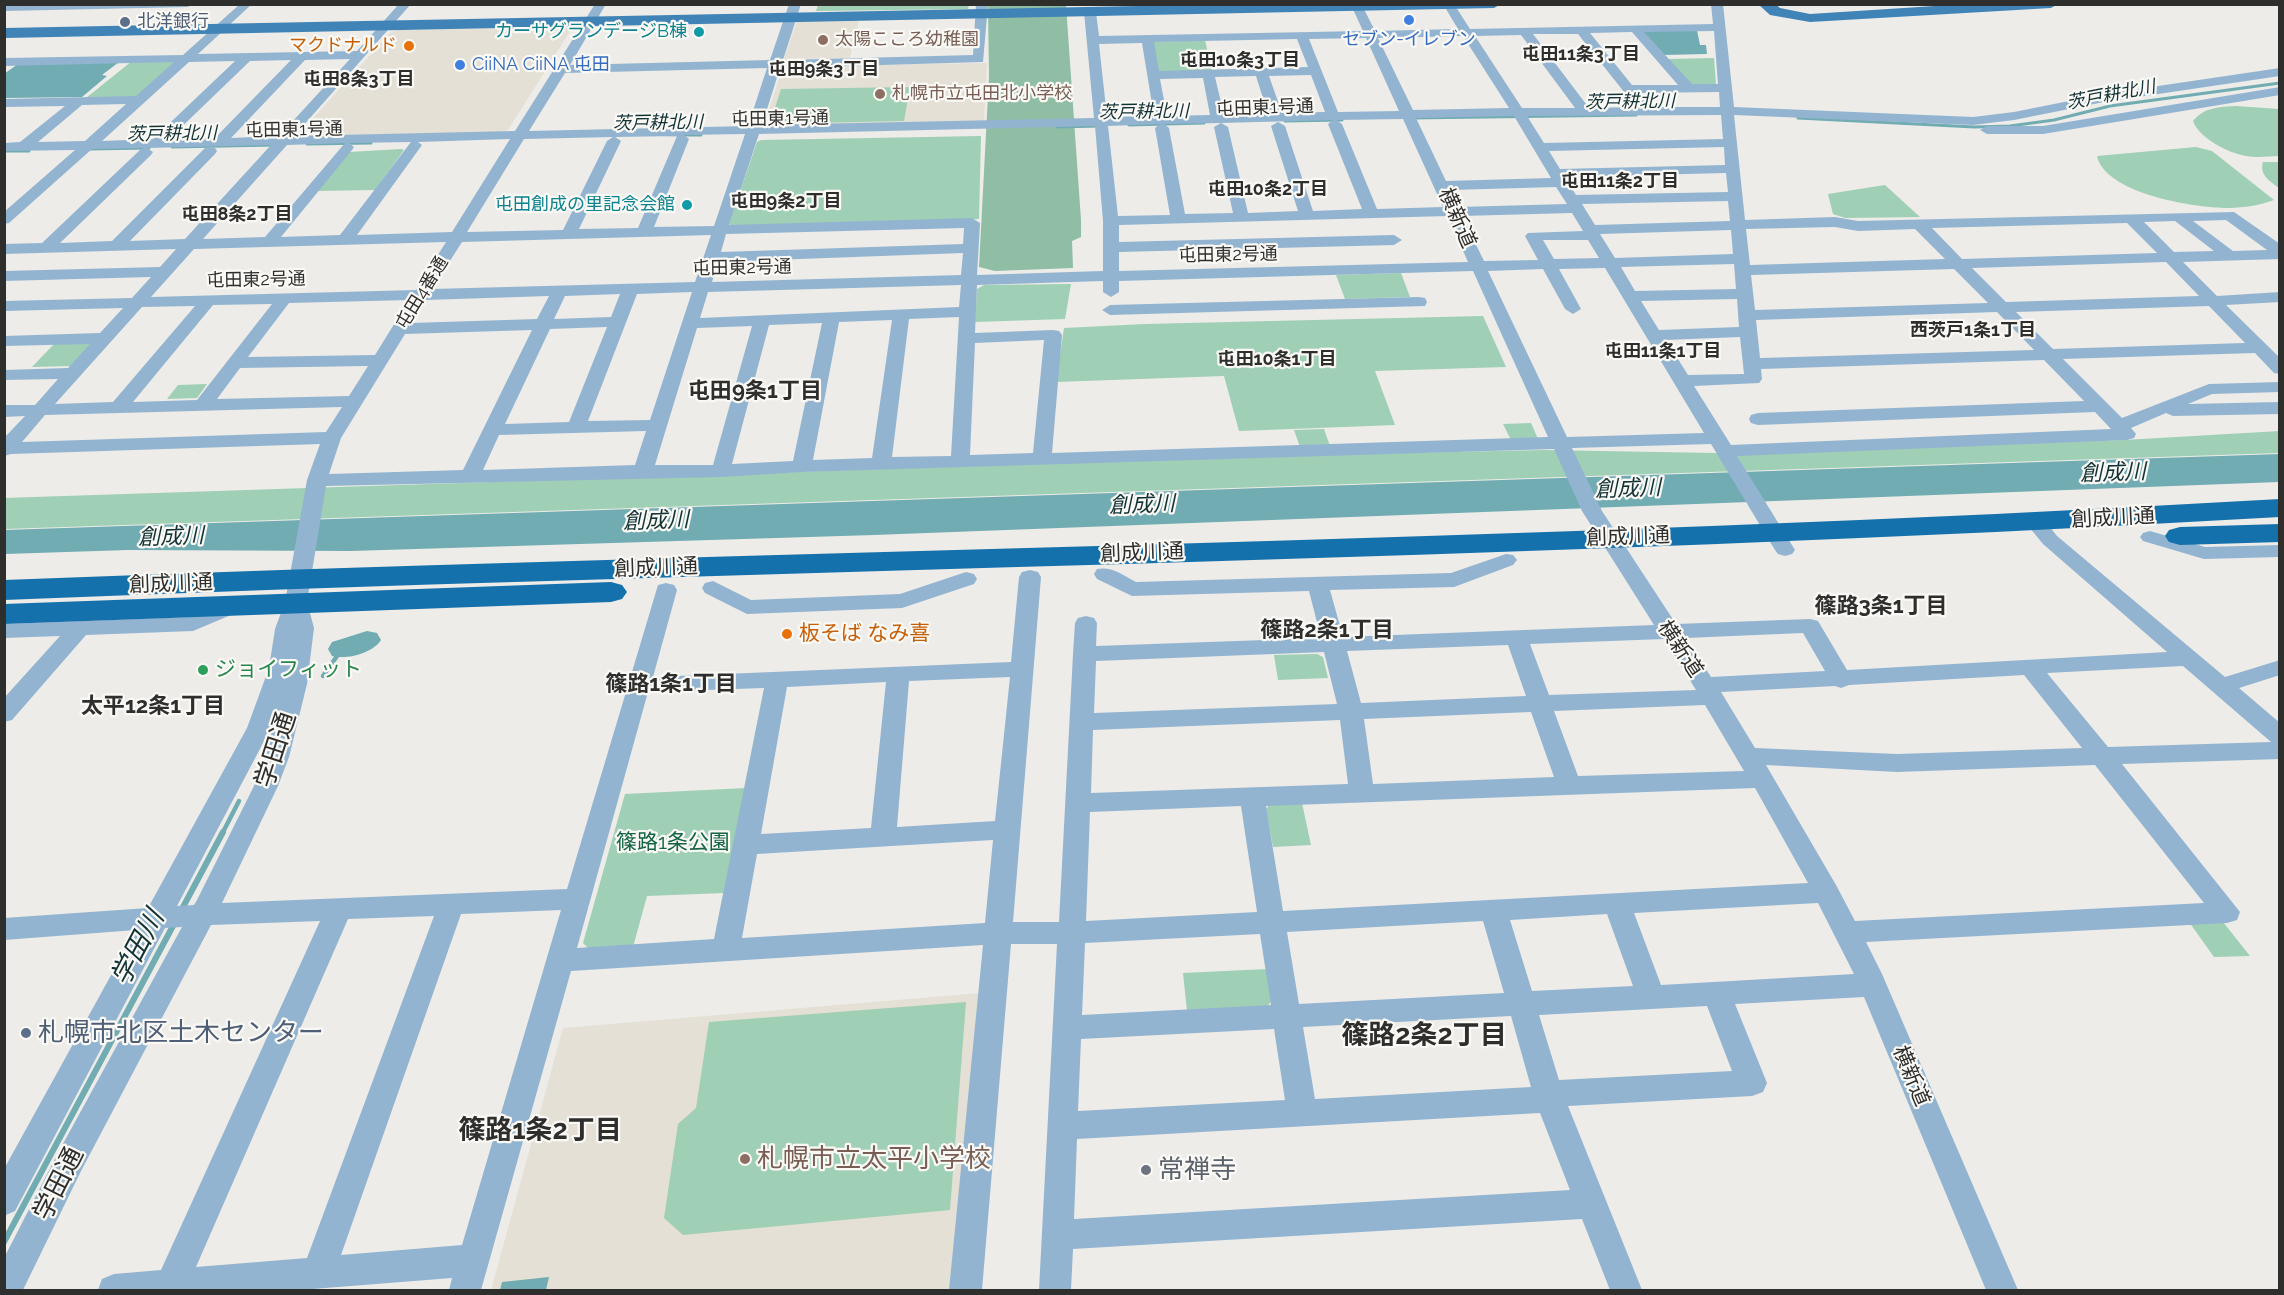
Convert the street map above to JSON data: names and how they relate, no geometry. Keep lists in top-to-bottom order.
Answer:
{
  "streets": {
    "highway": ["創成川通"],
    "street": [
      "屯田東1号通",
      "横新道",
      "屯田東2号通",
      "屯田4番通",
      "学田通"
    ]
  },
  "crossings": [
    ["屯田東1号通", "横新道"],
    ["屯田東1号通", "屯田4番通"],
    ["横新道", "屯田東2号通"],
    ["横新道", "創成川通"],
    ["屯田東2号通", "屯田4番通"],
    ["屯田4番通", "創成川通"],
    ["屯田4番通", "学田通"],
    ["創成川通", "学田通"]
  ],
  "districts": [
    "屯田11条3丁目",
    "屯田10条3丁目",
    "屯田9条3丁目",
    "屯田8条3丁目",
    "屯田11条2丁目",
    "屯田10条2丁目",
    "屯田9条2丁目",
    "屯田8条2丁目",
    "西茨戸1条1丁目",
    "屯田11条1丁目",
    "屯田10条1丁目",
    "屯田9条1丁目",
    "篠路3条1丁目",
    "篠路2条1丁目",
    "篠路1条1丁目",
    "太平12条1丁目",
    "篠路2条2丁目",
    "篠路1条2丁目"
  ],
  "water": ["茨戸耕北川", "創成川", "学田川"],
  "parks": ["篠路1条公園"],
  "places": [
    "セブン-イレブン",
    "北洋銀行",
    "カーサグランデージB棟",
    "太陽こころ幼稚園",
    "マクドナルド",
    "CiiNA CiiNA 屯田",
    "札幌市立屯田北小学校",
    "屯田創成の里記念会館",
    "板そば なみ喜",
    "ジョイフィット",
    "札幌市北区土木センター",
    "札幌市立太平小学校",
    "常禅寺"
  ]
}
